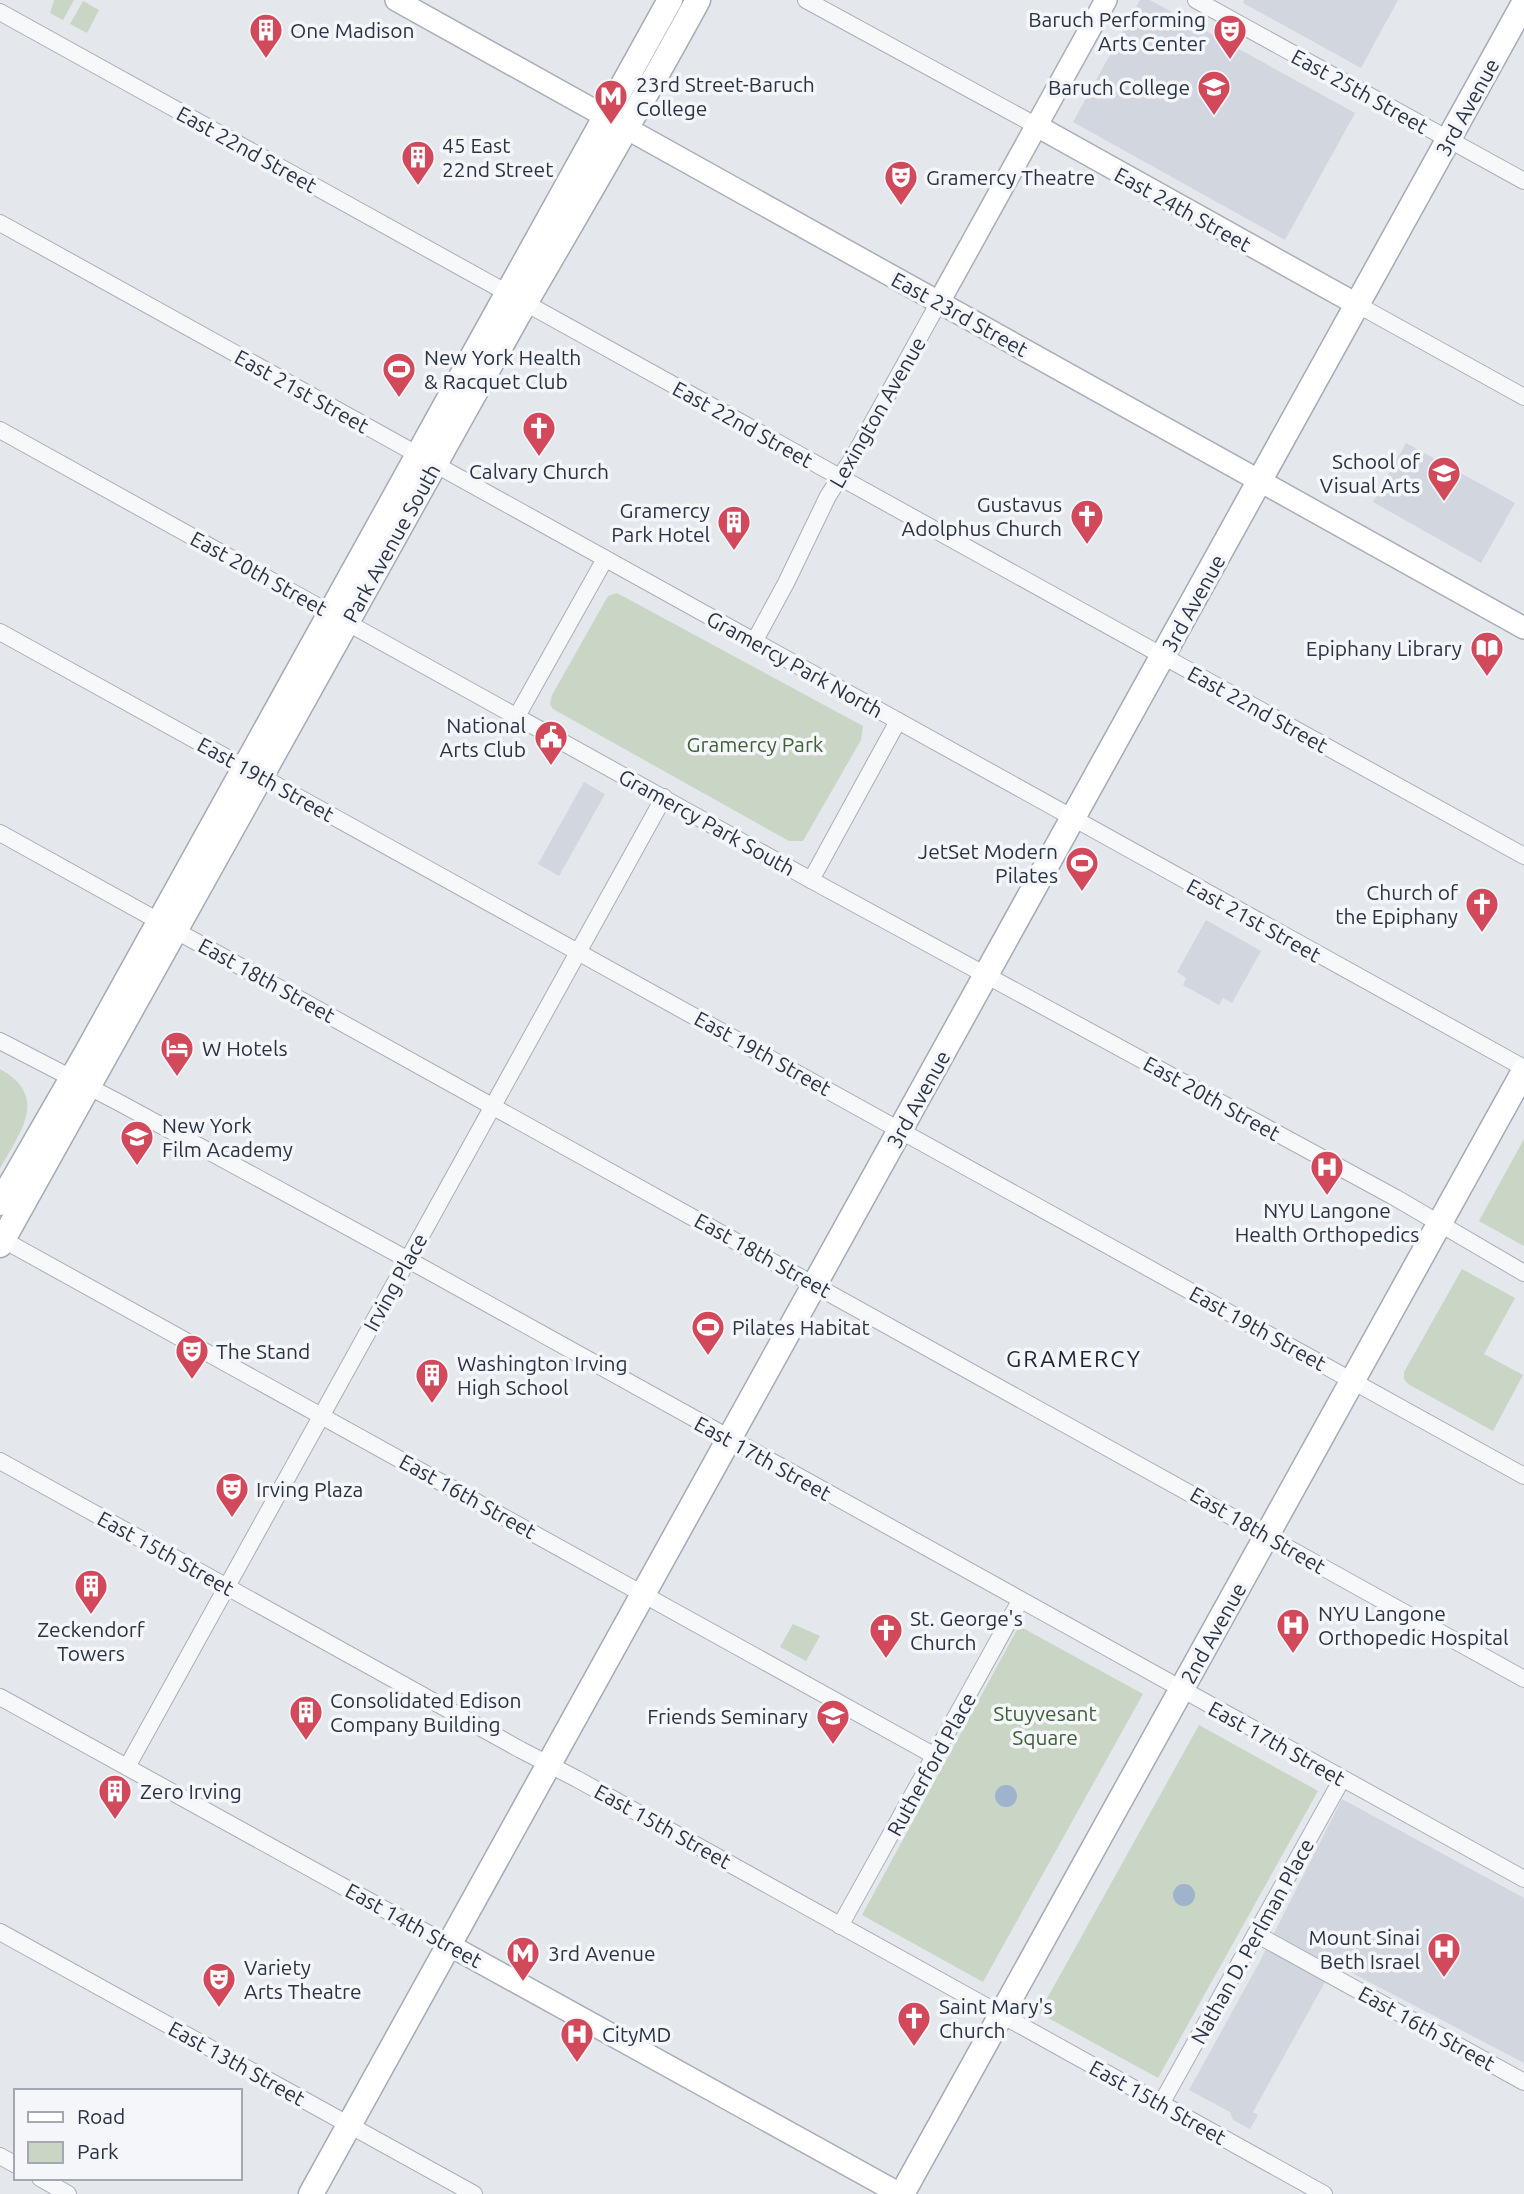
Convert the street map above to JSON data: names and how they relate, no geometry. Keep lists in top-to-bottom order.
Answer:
{
  "streets": {
    "main road": [
      "3rd Avenue",
      "East 24th Street",
      "East 23rd Street",
      "Lexington Avenue",
      "Park Avenue South",
      "2nd Avenue",
      "East 14th Street"
    ],
    "street": [
      "East 25th Street",
      "East 22nd Street",
      "East 21st Street",
      "East 20th Street",
      "Gramercy Park North",
      "East 19th Street",
      "Gramercy Park South",
      "East 18th Street",
      "Irving Place",
      "East 17th Street",
      "East 16th Street",
      "East 15th Street",
      "Rutherford Place",
      "Nathan D. Perlman Place",
      "East 13th Street"
    ]
  },
  "crossings": [
    ["East 25th Street", "3rd Avenue"],
    ["3rd Avenue", "East 22nd Street"],
    ["3rd Avenue", "East 24th Street"],
    ["3rd Avenue", "East 23rd Street"],
    ["3rd Avenue", "East 21st Street"],
    ["3rd Avenue", "East 20th Street"],
    ["3rd Avenue", "East 19th Street"],
    ["3rd Avenue", "East 18th Street"],
    ["3rd Avenue", "East 17th Street"],
    ["3rd Avenue", "East 16th Street"],
    ["3rd Avenue", "East 15th Street"],
    ["3rd Avenue", "East 14th Street"],
    ["3rd Avenue", "East 13th Street"],
    ["East 22nd Street", "Lexington Avenue"],
    ["East 22nd Street", "Park Avenue South"],
    ["East 24th Street", "Lexington Avenue"],
    ["East 23rd Street", "Lexington Avenue"],
    ["East 23rd Street", "Park Avenue South"],
    ["East 21st Street", "Park Avenue South"],
    ["East 21st Street", "Gramercy Park North"],
    ["East 21st Street", "2nd Avenue"],
    ["Lexington Avenue", "Gramercy Park North"],
    ["Park Avenue South", "East 20th Street"],
    ["Park Avenue South", "East 19th Street"],
    ["Park Avenue South", "East 18th Street"],
    ["Park Avenue South", "East 17th Street"],
    ["East 20th Street", "Gramercy Park South"],
    ["East 20th Street", "2nd Avenue"],
    ["East 19th Street", "Irving Place"],
    ["East 19th Street", "2nd Avenue"],
    ["Gramercy Park South", "Irving Place"],
    ["East 18th Street", "Irving Place"],
    ["East 18th Street", "2nd Avenue"],
    ["Irving Place", "East 17th Street"],
    ["Irving Place", "East 16th Street"],
    ["Irving Place", "East 15th Street"],
    ["Irving Place", "East 14th Street"],
    ["East 17th Street", "2nd Avenue"],
    ["East 17th Street", "Rutherford Place"],
    ["East 17th Street", "Nathan D. Perlman Place"],
    ["East 16th Street", "Rutherford Place"],
    ["East 16th Street", "Nathan D. Perlman Place"],
    ["East 15th Street", "2nd Avenue"],
    ["East 15th Street", "Rutherford Place"],
    ["East 15th Street", "Nathan D. Perlman Place"],
    ["2nd Avenue", "East 14th Street"]
  ],
  "districts": ["GRAMERCY"],
  "parks": ["Gramercy Park", "Stuyvesant Square"],
  "places": {
    "building": [
      "One Madison",
      "45 East 22nd Street",
      "Gramercy Park Hotel",
      "Washington Irving High School",
      "Zeckendorf Towers",
      "Consolidated Edison Company Building",
      "Zero Irving"
    ],
    "theatre": [
      "Baruch Performing Arts Center",
      "Gramercy Theatre",
      "The Stand",
      "Irving Plaza",
      "Variety Arts Theatre"
    ],
    "school or university": [
      "Baruch College",
      "School of Visual Arts",
      "New York Film Academy",
      "Friends Seminary"
    ],
    "metro station": ["23rd Street-Baruch College", "3rd Avenue"],
    "sports": ["New York Health & Racquet Club", "JetSet Modern Pilates", "Pilates Habitat"],
    "church": [
      "Calvary Church",
      "Gustavus Adolphus Church",
      "Church of the Epiphany",
      "St. George's Church",
      "Saint Mary's Church"
    ],
    "library": ["Epiphany Library"],
    "public building": ["National Arts Club"],
    "hotel": ["W Hotels"],
    "hospital": [
      "NYU Langone Health Orthopedics",
      "NYU Langone Orthopedic Hospital",
      "Mount Sinai Beth Israel",
      "CityMD"
    ]
  },
  "legend": ["Road", "Park"]
}
